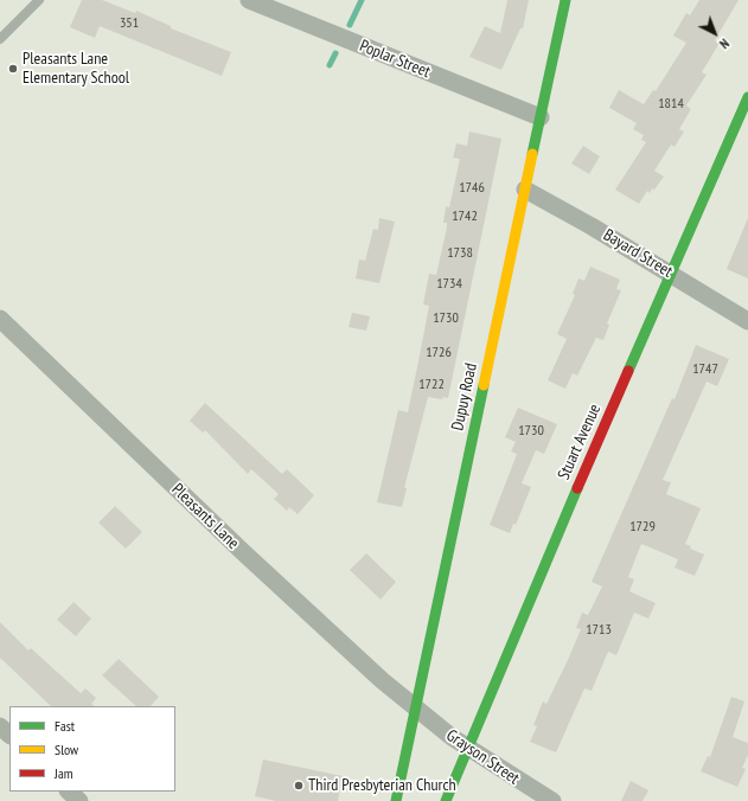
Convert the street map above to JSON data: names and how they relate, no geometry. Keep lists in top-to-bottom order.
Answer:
{
  "streets": {
    "street": [
      "Poplar Street",
      "Bayard Street",
      "Dupuy Road",
      "Stuart Avenue",
      "Pleasants Lane",
      "Grayson Street"
    ]
  },
  "crossings": [
    ["Poplar Street", "Dupuy Road"],
    ["Bayard Street", "Dupuy Road"],
    ["Bayard Street", "Stuart Avenue"],
    ["Dupuy Road", "Pleasants Lane"],
    ["Dupuy Road", "Grayson Street"],
    ["Stuart Avenue", "Grayson Street"],
    ["Pleasants Lane", "Grayson Street"]
  ],
  "places": ["Pleasants Lane Elementary School", "Third Presbyterian Church"],
  "house_numbers": [
    "351",
    "1814",
    "1746",
    "1742",
    "1738",
    "1734",
    "1730",
    "1726",
    "1747",
    "1722",
    "1730",
    "1729",
    "1713"
  ],
  "legend": ["Fast", "Slow", "Jam"],
  "north": "bottom right"
}
